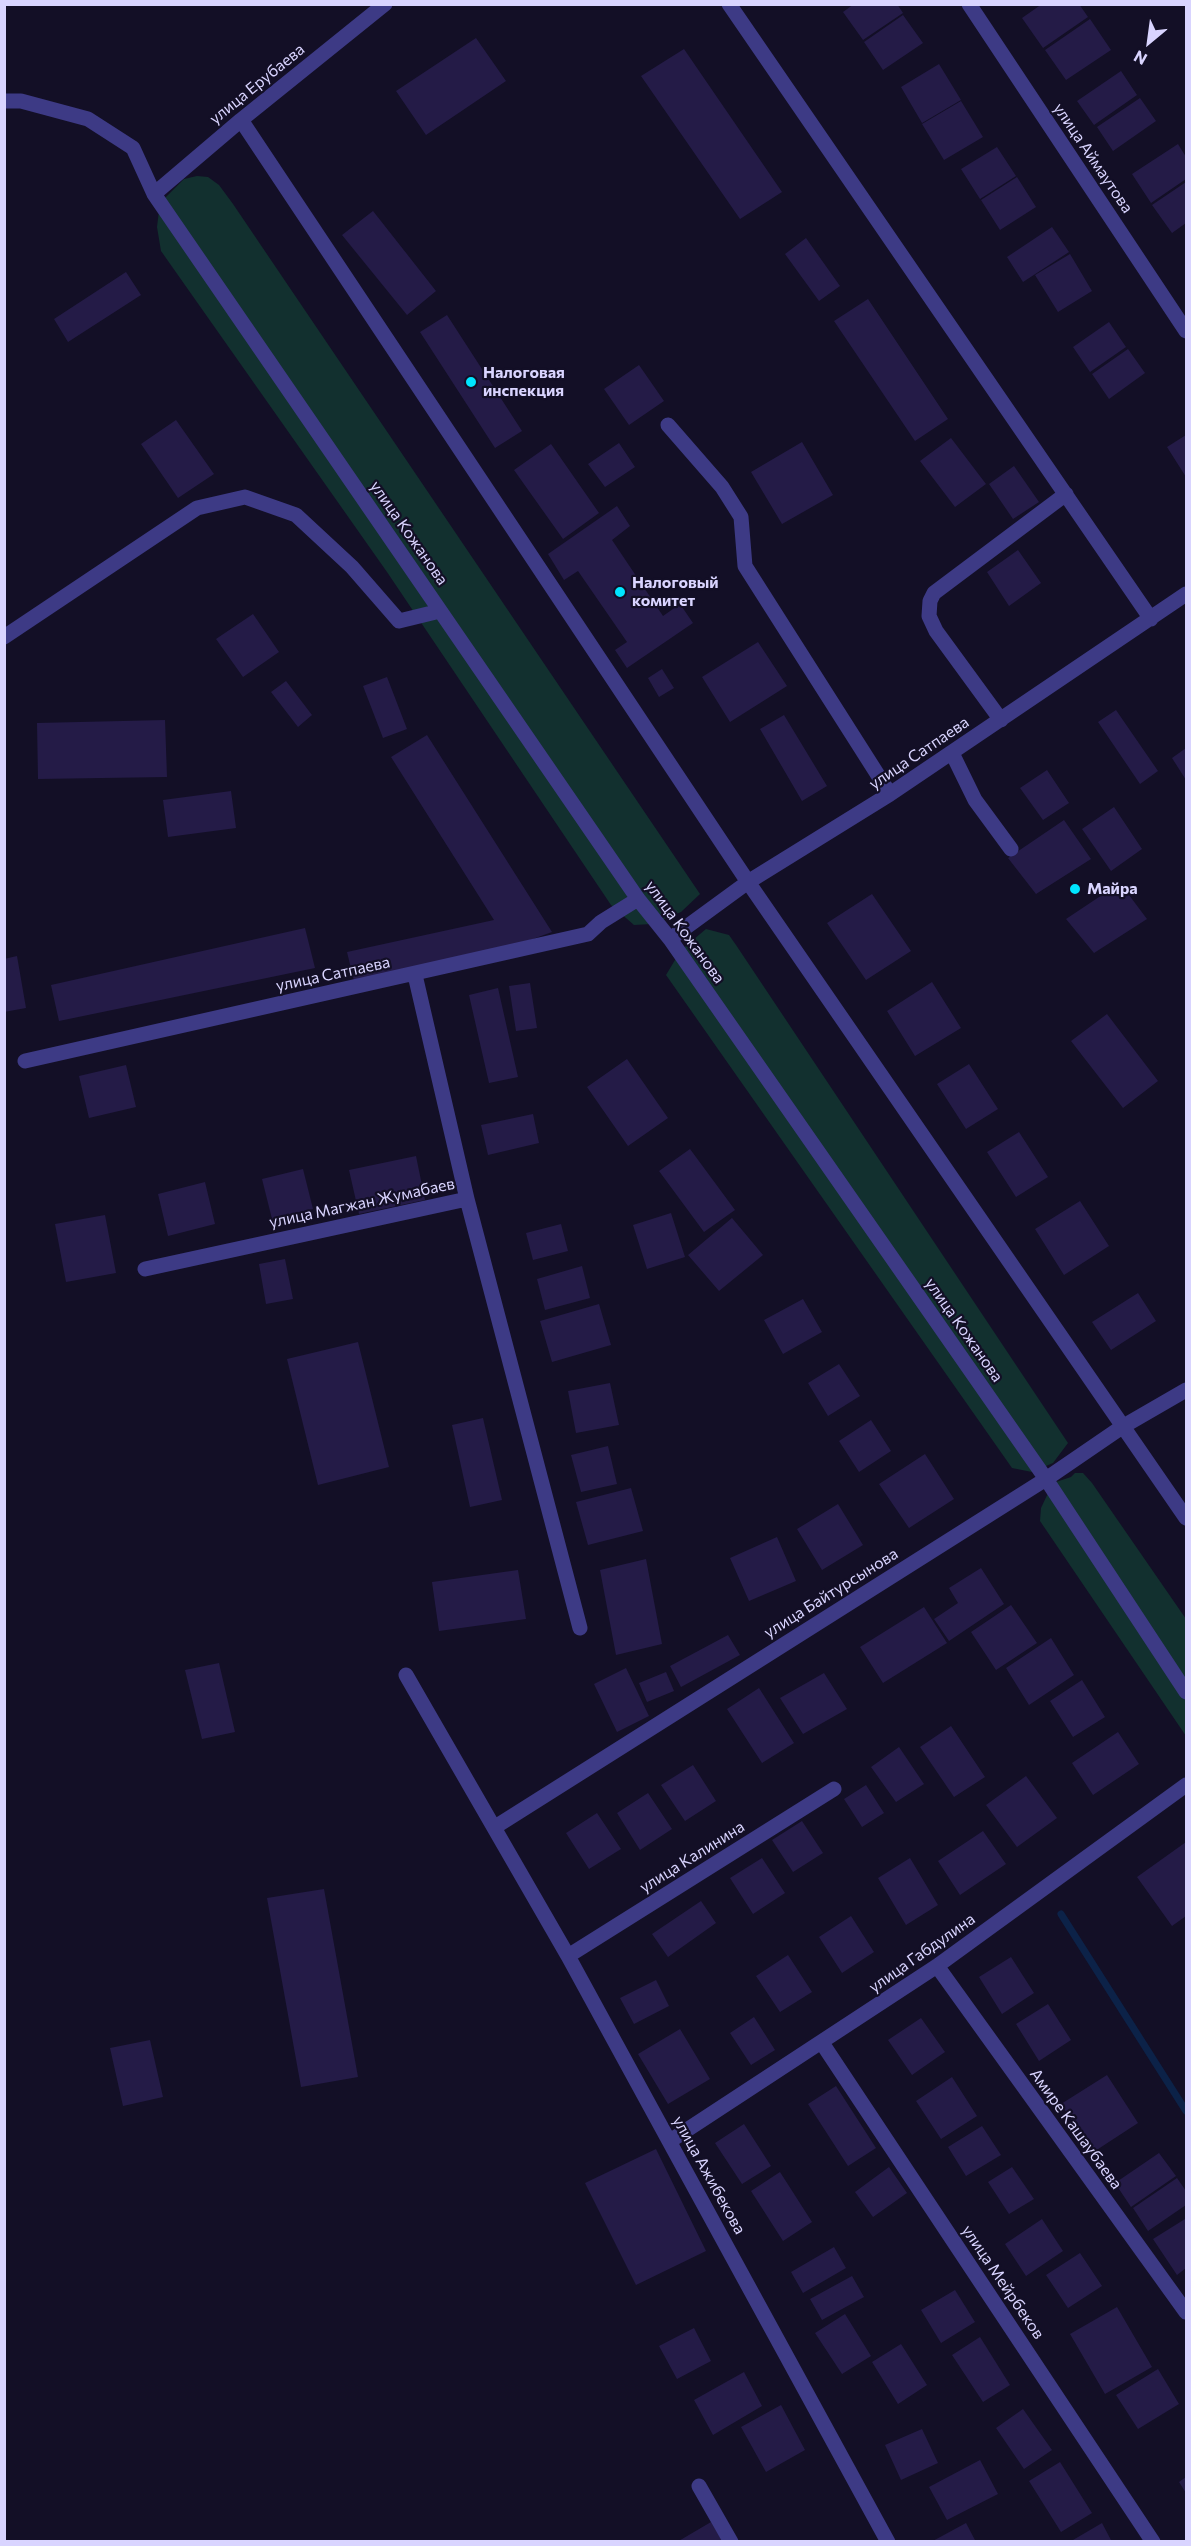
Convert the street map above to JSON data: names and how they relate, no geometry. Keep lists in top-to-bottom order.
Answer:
{
  "streets": {
    "street": [
      "улица Ерубаева",
      "улица Аймаутова",
      "улица Кожанова",
      "улица Сатпаева",
      "улица Магжан Жумабаев",
      "улица Байтурсынова",
      "улица Калинина",
      "улица Габдулина",
      "Амире Кашаубаева",
      "улица Ажибекова",
      "улица Мейрбеков"
    ]
  },
  "crossings": [
    ["улица Ерубаева", "улица Кожанова"],
    ["улица Кожанова", "улица Сатпаева"],
    ["улица Кожанова", "улица Байтурсынова"],
    ["улица Сатпаева", "улица Магжан Жумабаев"],
    ["улица Байтурсынова", "улица Ажибекова"],
    ["улица Калинина", "улица Ажибекова"],
    ["улица Габдулина", "Амире Кашаубаева"],
    ["улица Габдулина", "улица Ажибекова"],
    ["улица Габдулина", "улица Мейрбеков"]
  ],
  "places": ["Налоговая инспекция", "Налоговый комитет", "Майра"],
  "north": "bottom left"
}
